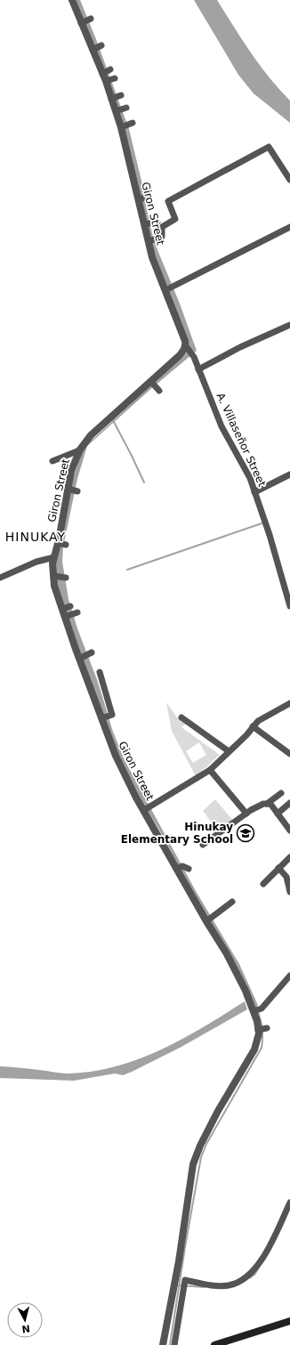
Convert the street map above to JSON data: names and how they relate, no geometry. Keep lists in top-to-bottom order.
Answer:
{
  "streets": {
    "street": ["Giron Street", "A. Villaseñor Street"]
  },
  "crossings": [
    ["Giron Street", "A. Villaseñor Street"]
  ],
  "districts": ["HINUKAY"],
  "places": {
    "school or university": ["Hinukay Elementary School"]
  },
  "north": "bottom"
}
